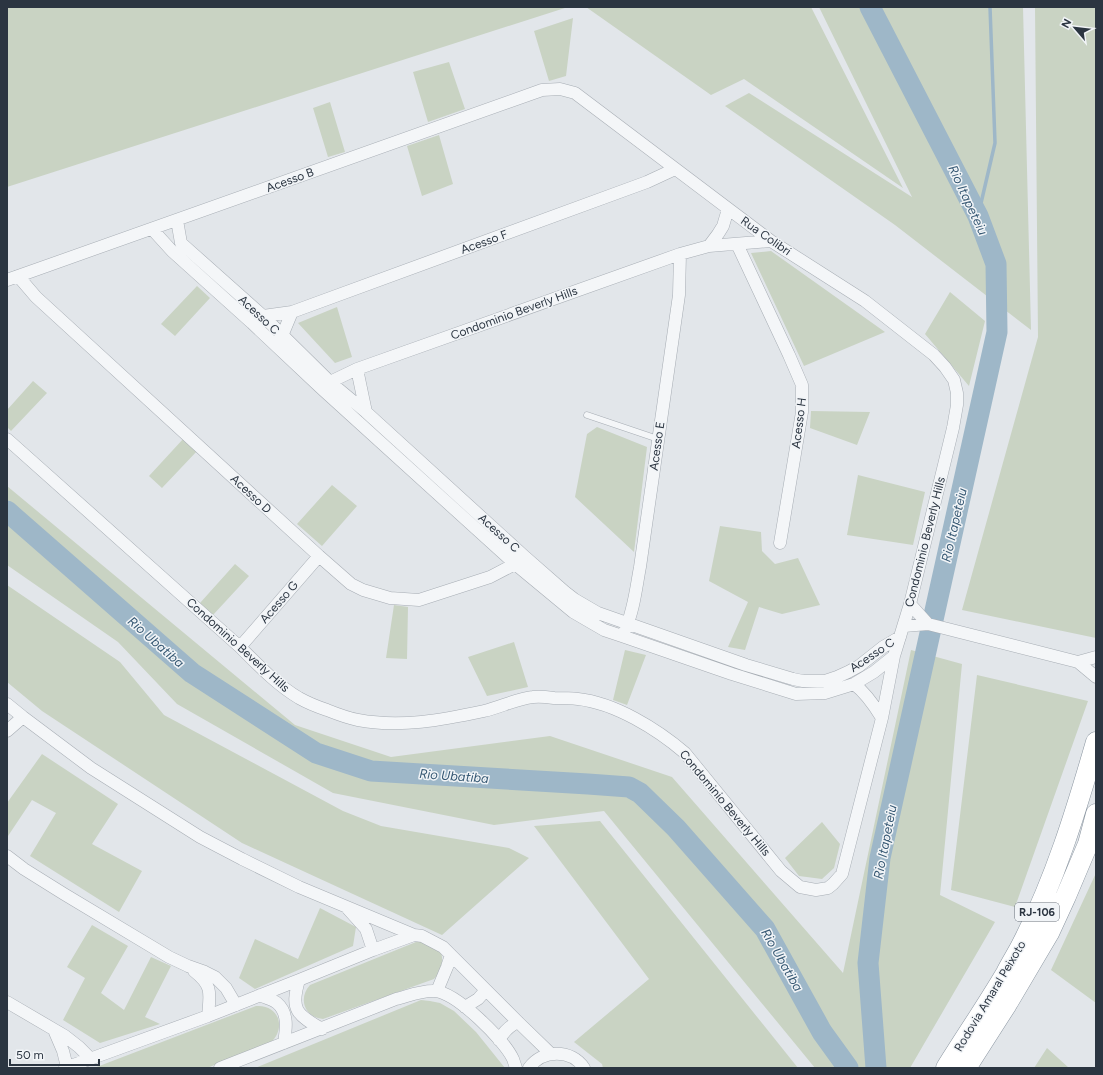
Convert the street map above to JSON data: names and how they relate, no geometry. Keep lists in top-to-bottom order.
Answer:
{
  "streets": {
    "highway": ["RJ-106", "Rodovia Amaral Peixoto"],
    "street": [
      "Acesso B",
      "Rua Colibri",
      "Acesso F",
      "Condominio Beverly Hills",
      "Acesso C",
      "Acesso H",
      "Acesso E",
      "Acesso D",
      "Acesso G"
    ]
  },
  "crossings": [
    ["Acesso B", "Rua Colibri"],
    ["Acesso B", "Acesso C"],
    ["Acesso B", "Acesso D"],
    ["Rua Colibri", "Acesso F"],
    ["Rua Colibri", "Condominio Beverly Hills"],
    ["Acesso F", "Acesso C"],
    ["Condominio Beverly Hills", "Acesso C"],
    ["Condominio Beverly Hills", "Acesso H"],
    ["Condominio Beverly Hills", "Acesso E"],
    ["Condominio Beverly Hills", "Acesso G"],
    ["Acesso C", "Acesso E"],
    ["Acesso C", "Acesso D"],
    ["Acesso D", "Acesso G"]
  ],
  "water": ["Rio Itapeteiu", "Rio Ubatiba"],
  "scale_bar": "50 m",
  "north": "top left"
}
